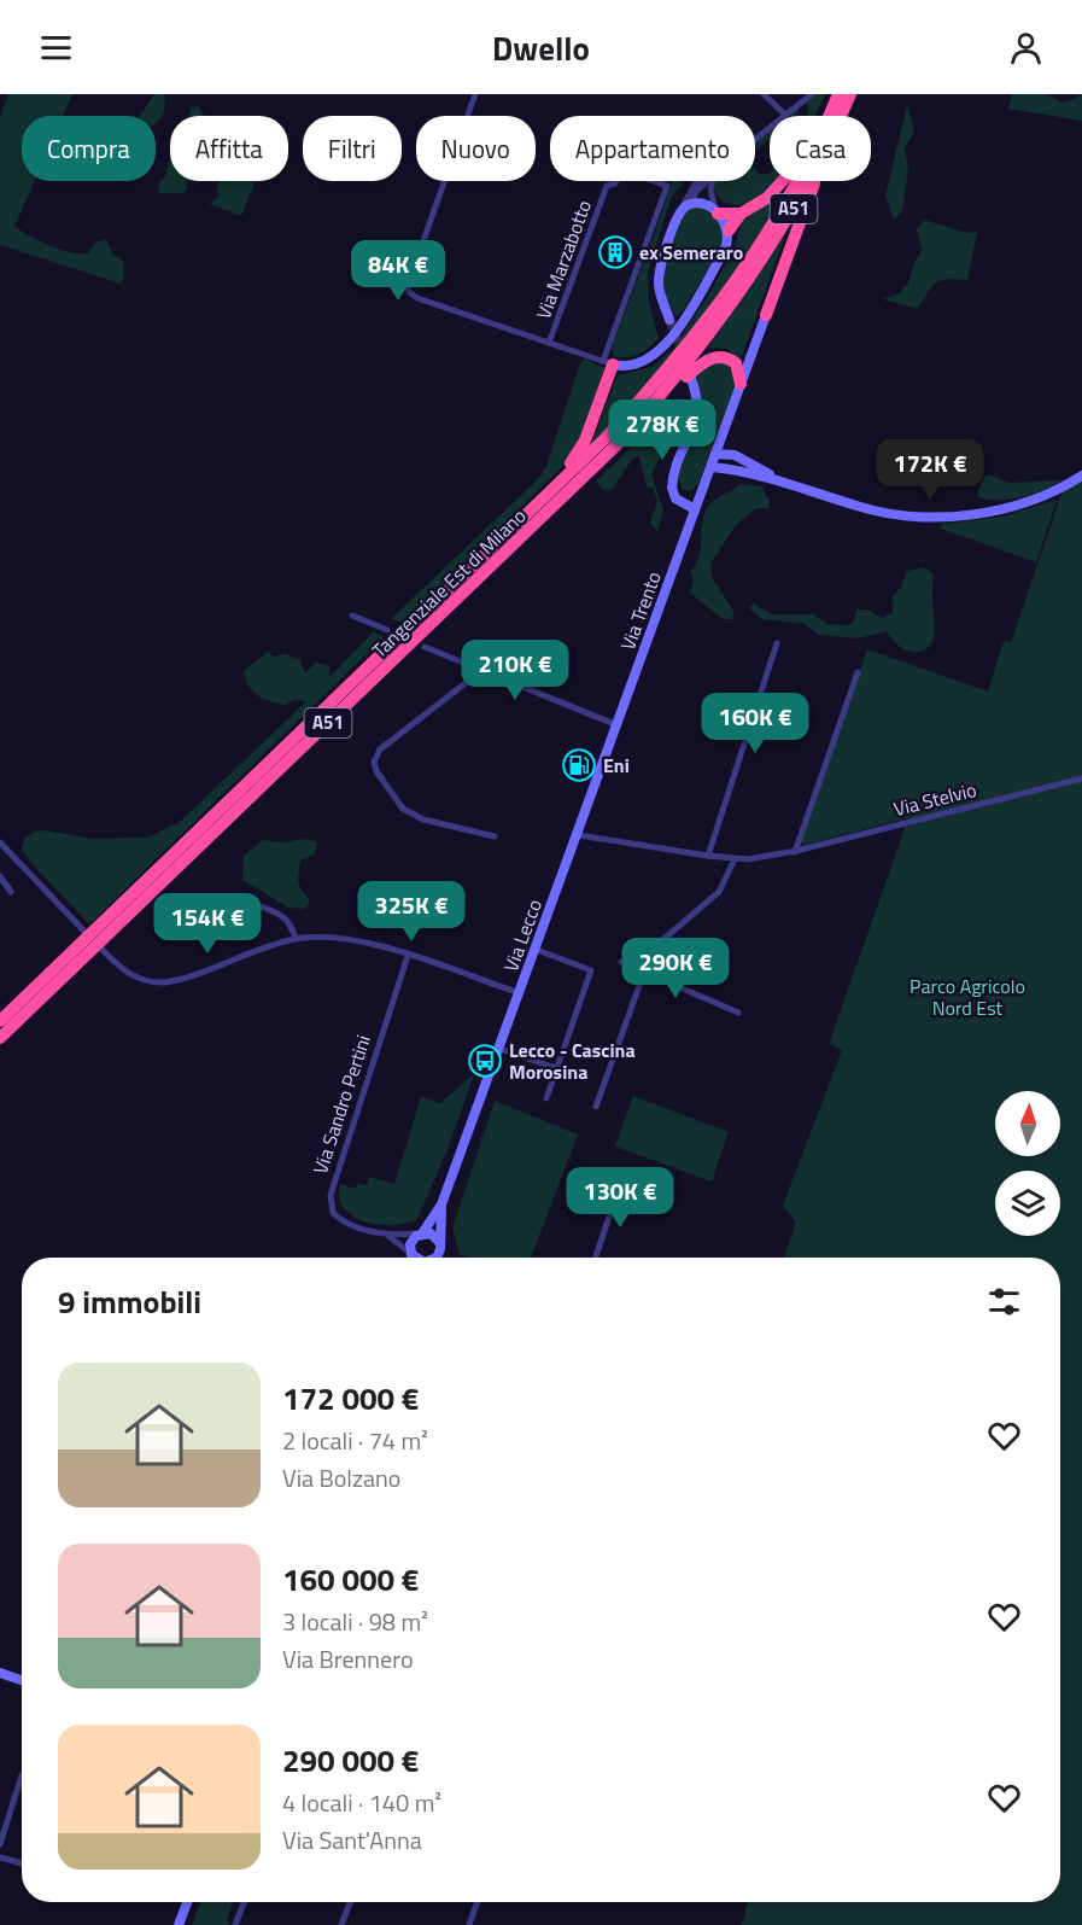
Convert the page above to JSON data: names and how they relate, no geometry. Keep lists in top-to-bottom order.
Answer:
{
  "streets": {
    "highway": ["A51", "Tangenziale Est di Milano"],
    "street": [
      "Via Marzabotto",
      "Via Trento",
      "Via Stelvio",
      "Via Lecco",
      "Via Sandro Pertini"
    ]
  },
  "crossings": [
    ["Via Trento", "Via Stelvio"],
    ["Via Trento", "Via Lecco"],
    ["Via Stelvio", "Via Lecco"]
  ],
  "parks": ["Parco Agricolo Nord Est"],
  "places": {
    "building": ["ex Semeraro"],
    "fuel station": ["Eni"],
    "bus stop": ["Lecco - Cascina Morosina"]
  },
  "north": "top",
  "page": {
    "header": "Dwello",
    "chip": [
      "Compra",
      "Affitta",
      "Filtri",
      "Nuovo",
      "Appartamento",
      "Casa"
    ],
    "price": [
      "84K €",
      "278K €",
      "172K €",
      "210K €",
      "160K €",
      "325K €",
      "154K €",
      "290K €",
      "130K €"
    ],
    "heading": "9 immobili",
    "list": [
      {
        "name": "172 000 €",
        "note": "2 locali · 74 m² · Via Bolzano"
      },
      {
        "name": "160 000 €",
        "note": "3 locali · 98 m² · Via Brennero"
      },
      {
        "name": "290 000 €",
        "note": "4 locali · 140 m² · Via Sant'Anna"
      }
    ]
  }
}
